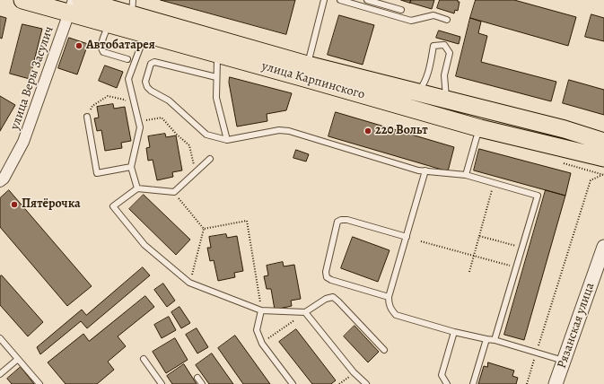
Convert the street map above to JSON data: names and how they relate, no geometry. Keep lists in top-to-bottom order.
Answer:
{
  "streets": {
    "main road": ["улица Карпинского"],
    "street": ["улица Веры Засулич", "Рязанская улица"]
  },
  "crossings": [
    ["улица Веры Засулич", "улица Карпинского"]
  ],
  "places": ["Автобатарея", "220 Вольт", "Пятёрочка"]
}
